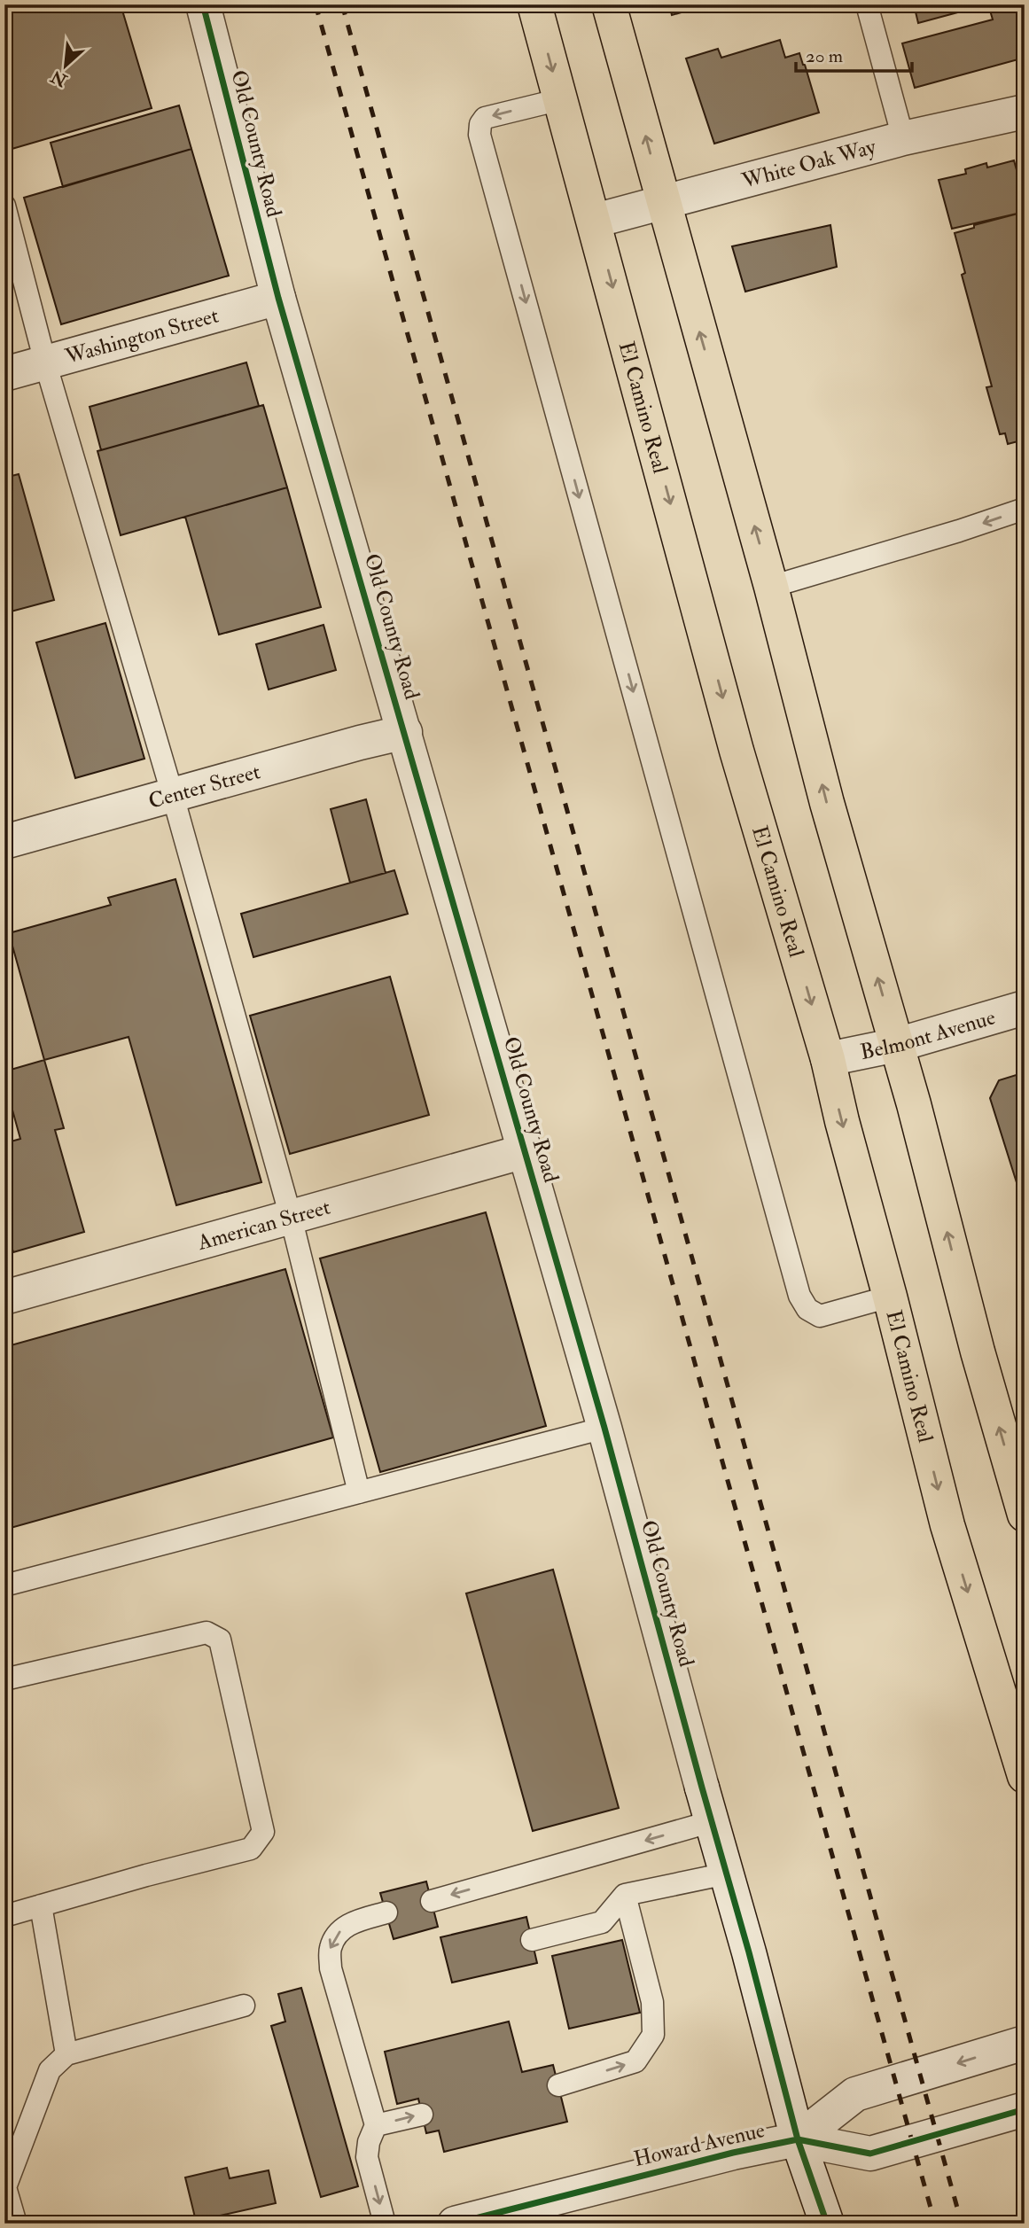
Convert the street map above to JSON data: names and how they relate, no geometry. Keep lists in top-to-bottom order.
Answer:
{
  "streets": {
    "main road": ["El Camino Real"],
    "street": [
      "Old County Road",
      "White Oak Way",
      "Washington Street",
      "Center Street",
      "Belmont Avenue",
      "American Street",
      "Howard Avenue"
    ]
  },
  "crossings": [
    ["Old County Road", "Washington Street"],
    ["Old County Road", "Center Street"],
    ["Old County Road", "American Street"],
    ["Old County Road", "Howard Avenue"],
    ["White Oak Way", "El Camino Real"],
    ["El Camino Real", "Belmont Avenue"]
  ],
  "scale_bar": "20 m",
  "north": "bottom left"
}
